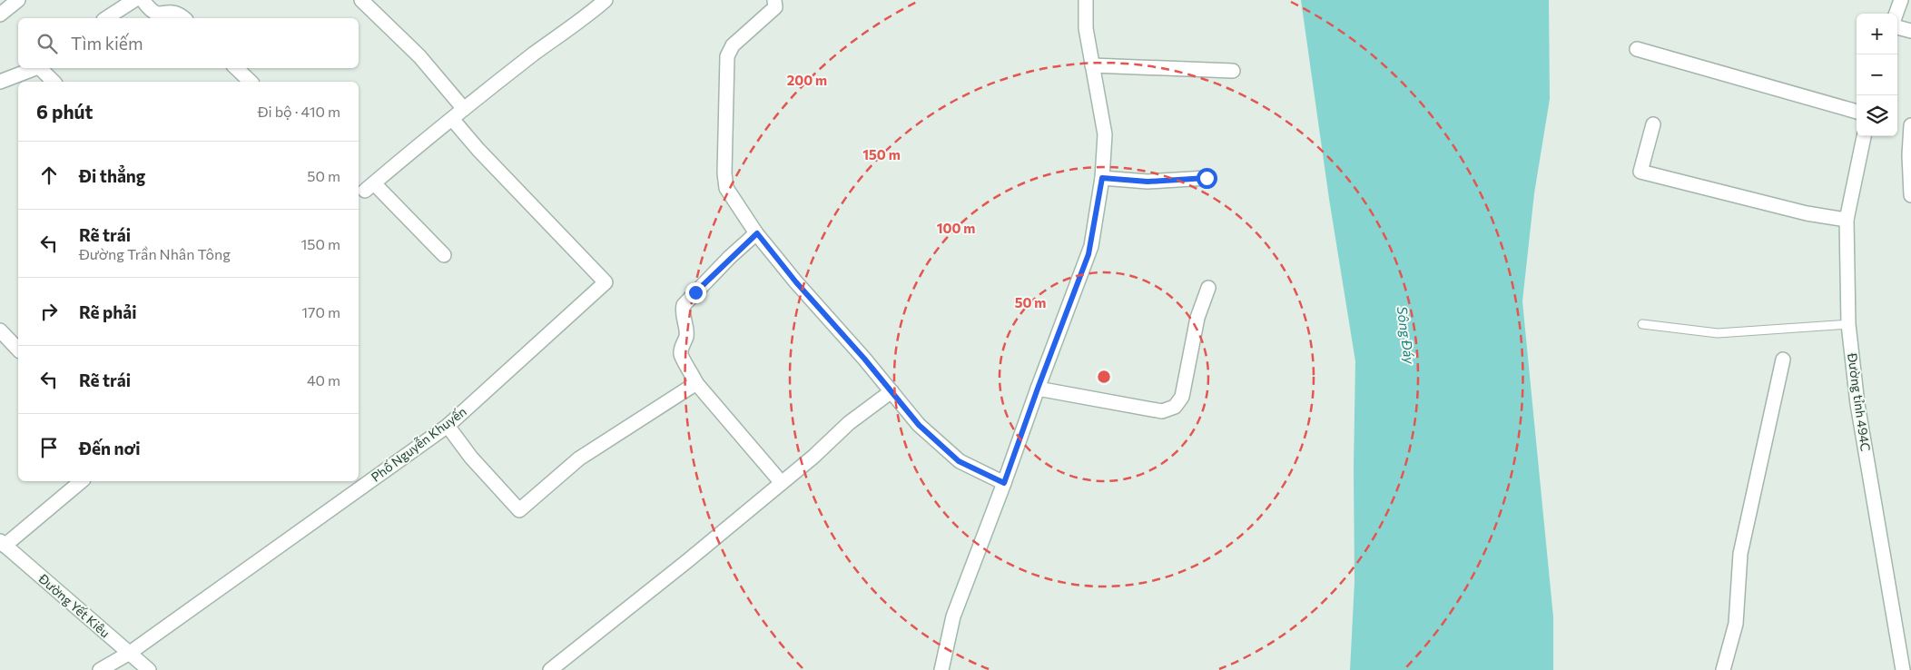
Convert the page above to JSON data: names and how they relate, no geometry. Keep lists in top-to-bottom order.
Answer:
{
  "streets": {
    "street": ["Đường tỉnh 494C", "Phố Nguyễn Khuyến", "Đường Yết Kiêu"]
  },
  "crossings": [
    ["Phố Nguyễn Khuyến", "Đường Yết Kiêu"]
  ],
  "water": ["Sông Đáy"],
  "page": {
    "map_buttons": ["+", "−"],
    "search": "Tìm kiếm",
    "heading": ["6 phút", "Đi bộ · 410 m"],
    "list": [
      ["Đi thẳng", "50 m"],
      ["Rẽ trái", "Đường Trần Nhân Tông", "150 m"],
      ["Rẽ phải", "170 m"],
      ["Rẽ trái", "40 m"],
      "Đến nơi"
    ]
  },
  "rings": [
    "200 m",
    "150 m",
    "100 m",
    "50 m"
  ]
}
